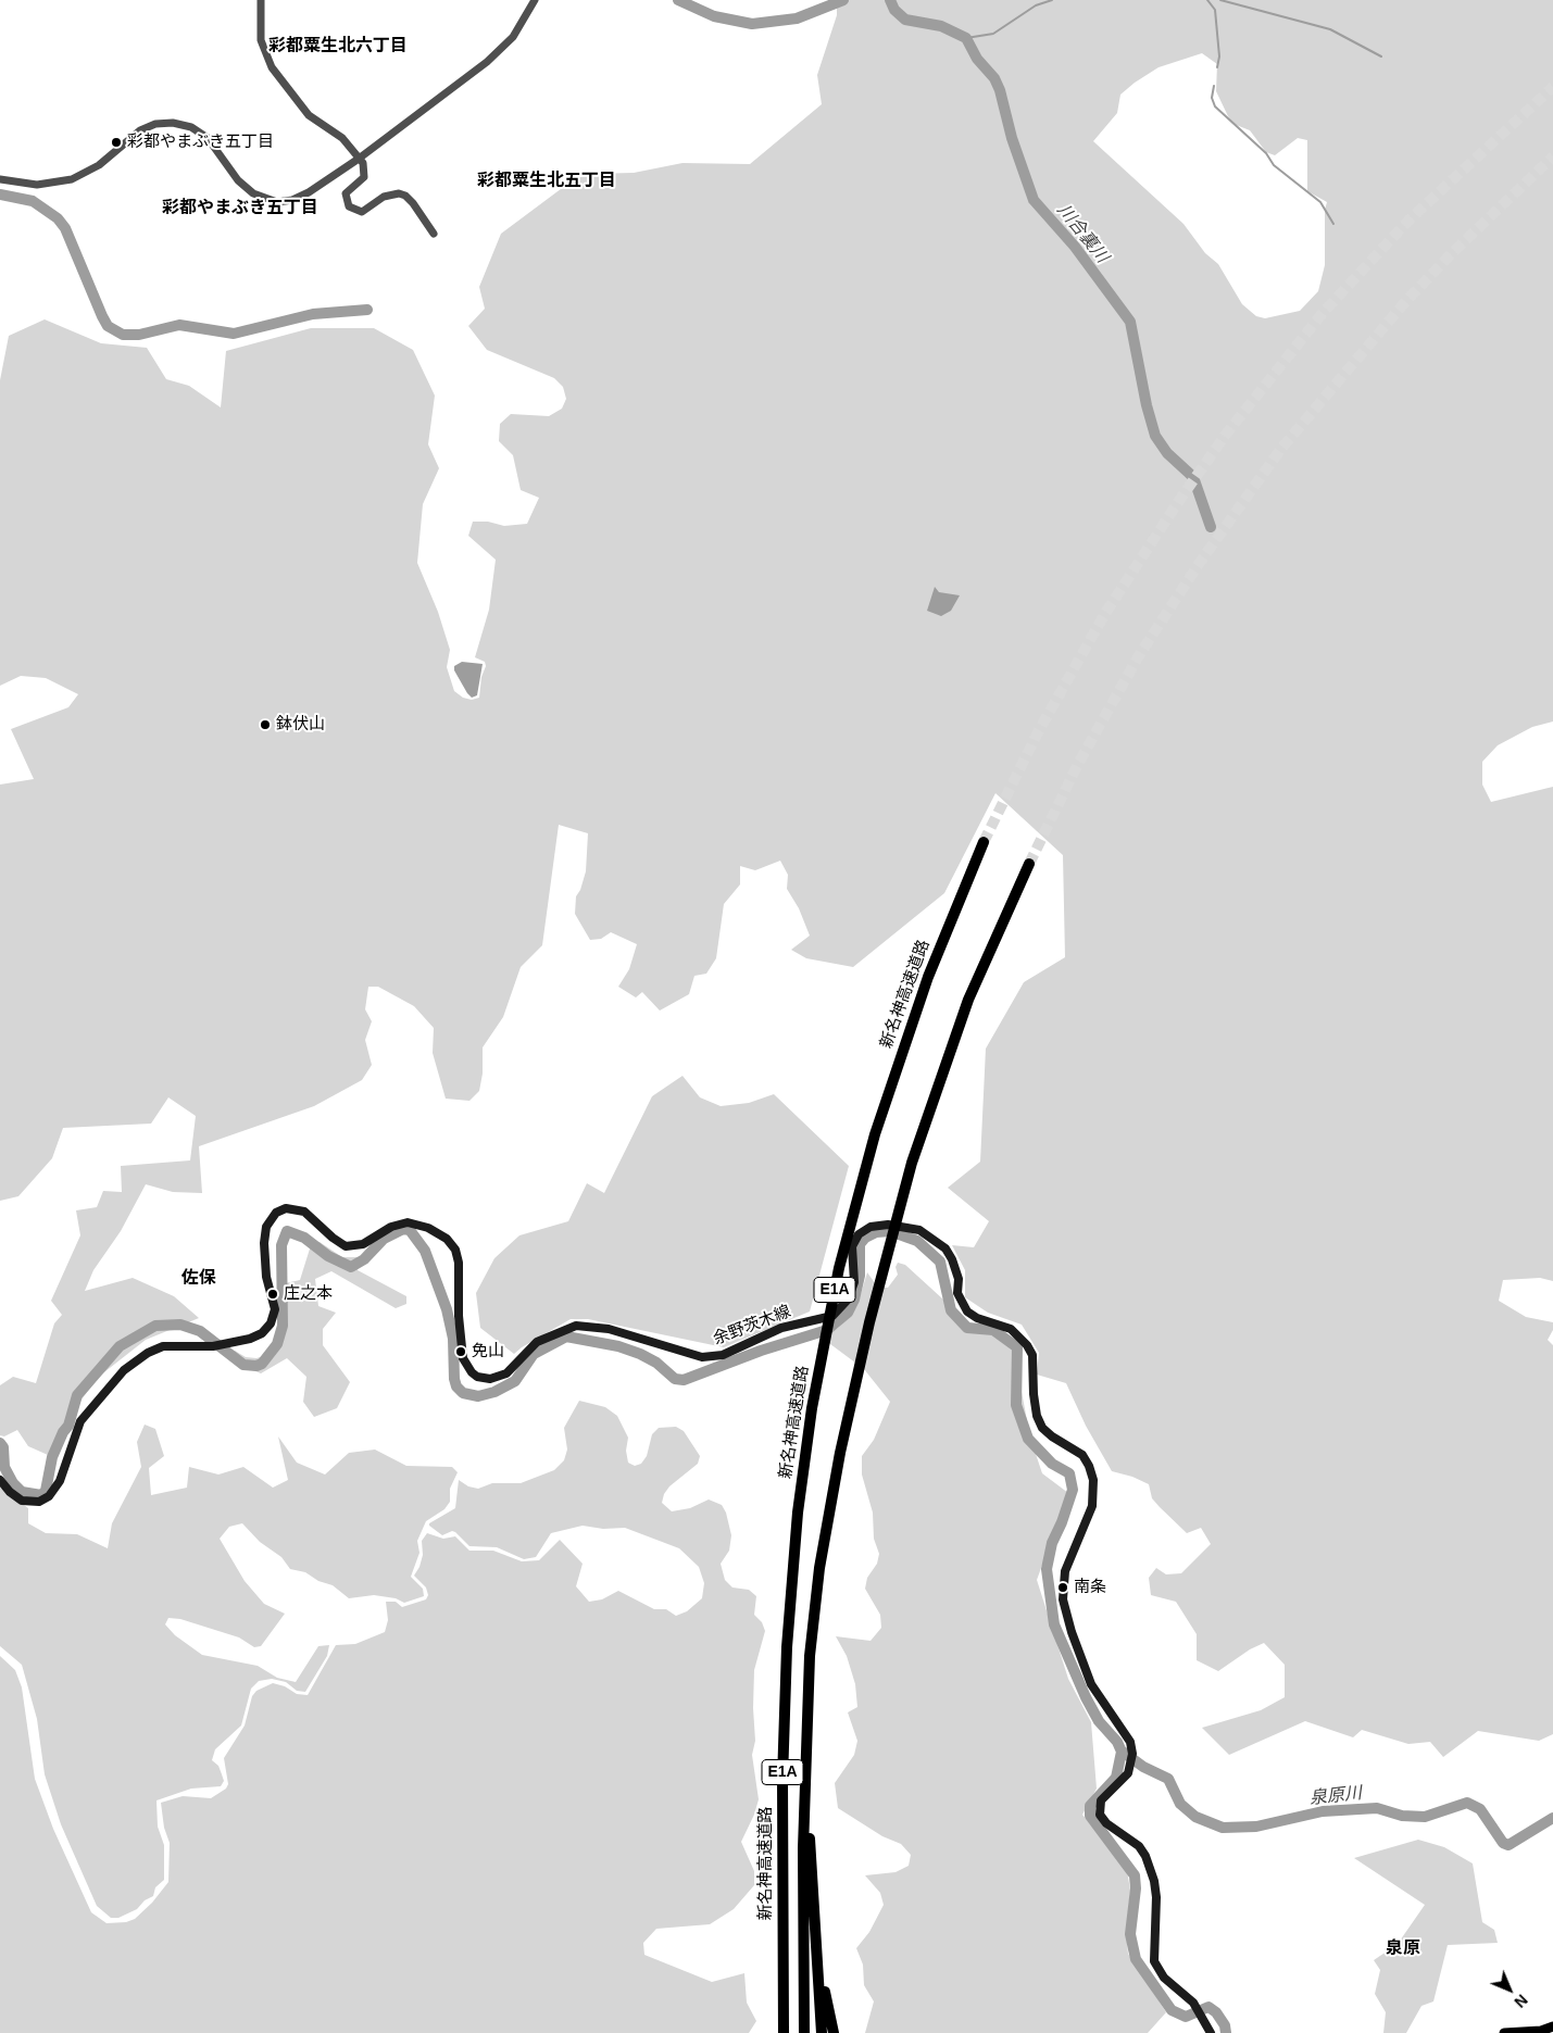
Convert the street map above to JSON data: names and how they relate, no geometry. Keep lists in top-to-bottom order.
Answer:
{
  "streets": {
    "highway": ["新名神高速道路", "E1A"],
    "main road": ["余野茨木線"]
  },
  "districts": [
    "彩都粟生北六丁目",
    "彩都粟生北五丁目",
    "彩都やまぶき五丁目",
    "佐保",
    "泉原"
  ],
  "water": ["川合裏川", "泉原川"],
  "places": [
    "彩都やまぶき五丁目",
    "鉢伏山",
    "庄之本",
    "免山",
    "南条"
  ],
  "north": "bottom right"
}
